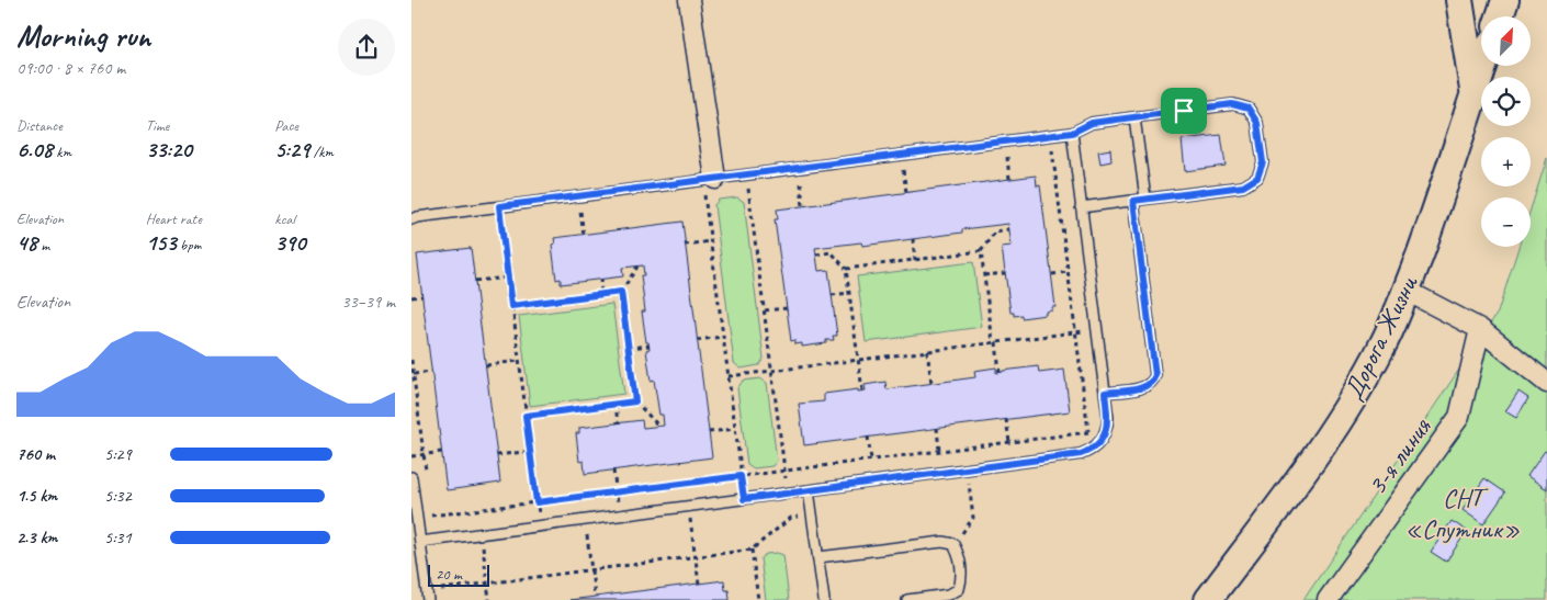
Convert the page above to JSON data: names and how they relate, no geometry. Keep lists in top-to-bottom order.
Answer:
{
  "streets": {
    "main road": ["Дорога Жизни"],
    "street": ["3-я линия"]
  },
  "parks": ["СНТ «Спутник»"],
  "scale_bar": "20 m",
  "north": "top right",
  "page": {
    "heading": ["Morning run", "09:00 · 8 × 760 m"],
    "map_buttons": ["+", "−"],
    "stats": [
      ["Distance", "6.08 km"],
      ["Time", "33:20"],
      ["Pace", "5:29 /km"],
      ["Elevation", "48 m"],
      ["Heart rate", "153 bpm"],
      ["kcal", "390"]
    ],
    "chart": ["Elevation", "33–39 m"],
    "list": [
      {
        "name": "760 m",
        "note": "5:29"
      },
      {
        "name": "1.5 km",
        "note": "5:32"
      },
      {
        "name": "2.3 km",
        "note": "5:31"
      }
    ],
    "scale": "20 m"
  }
}
